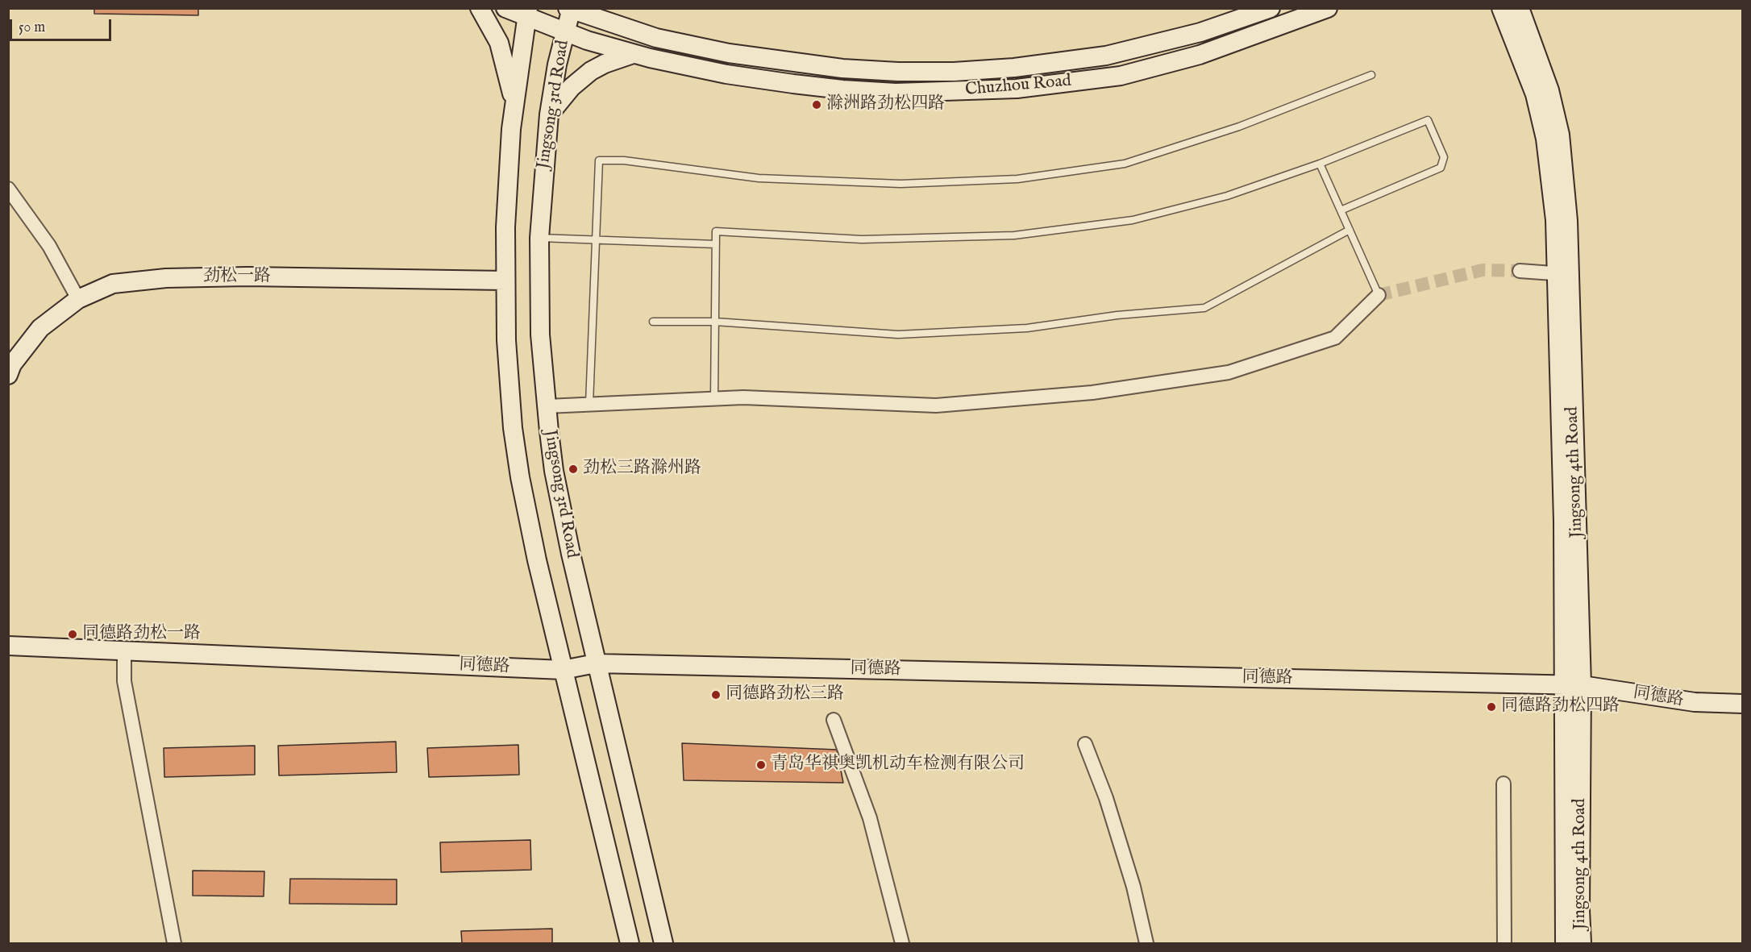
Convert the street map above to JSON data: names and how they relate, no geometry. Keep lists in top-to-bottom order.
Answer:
{
  "streets": {
    "street": [
      "Chuzhou Road",
      "Jingsong 3rd Road",
      "劲松一路",
      "Jingsong 4th Road",
      "同德路"
    ]
  },
  "crossings": [
    ["Chuzhou Road", "Jingsong 3rd Road"],
    ["Jingsong 3rd Road", "劲松一路"],
    ["Jingsong 3rd Road", "同德路"],
    ["Jingsong 4th Road", "同德路"]
  ],
  "places": [
    "滁洲路劲松四路",
    "劲松三路滁州路",
    "同德路劲松一路",
    "同德路劲松三路",
    "同德路劲松四路",
    "青岛华祺奥凯机动车检测有限公司"
  ],
  "scale_bar": "50 m"
}
